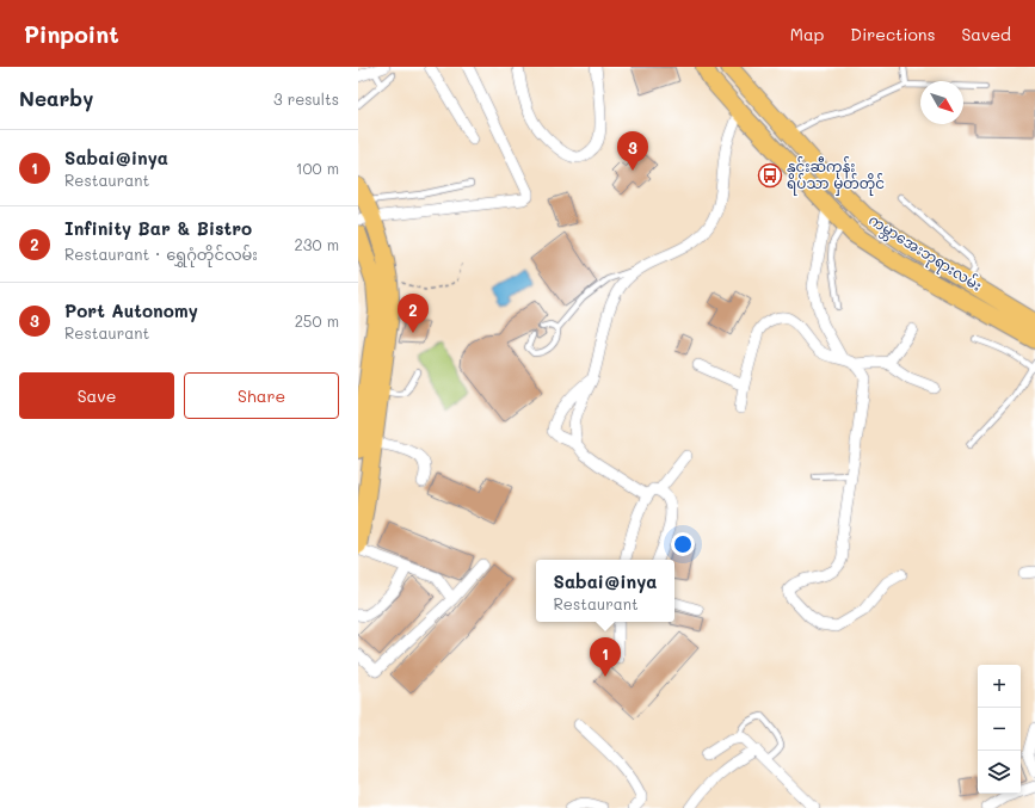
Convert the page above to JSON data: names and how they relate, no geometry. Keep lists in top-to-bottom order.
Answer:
{
  "streets": {
    "main road": ["ကမ္ဘာအေးဘုရားလမ်း"]
  },
  "places": {
    "bus stop": ["နှင်းဆီကုန်း ရိပ်သာ မှတ်တိုင်"]
  },
  "north": "bottom right",
  "page": {
    "header": "Pinpoint",
    "nav": ["Map", "Directions", "Saved"],
    "heading": ["Nearby", "3 results"],
    "list": [
      {
        "mark": "1",
        "name": "Sabai@inya",
        "note": "Restaurant",
        "value": "100 m"
      },
      {
        "mark": "2",
        "name": "Infinity Bar & Bistro",
        "note": "Restaurant · ရွှေဂုံတိုင်လမ်း",
        "value": "230 m"
      },
      {
        "mark": "3",
        "name": "Port Autonomy",
        "note": "Restaurant",
        "value": "250 m"
      }
    ],
    "pins": ["3", "2", "1"],
    "buttons": ["Save", "Share"],
    "popup": ["Sabai@inya", "Restaurant"],
    "map_buttons": ["+", "−"]
  }
}
